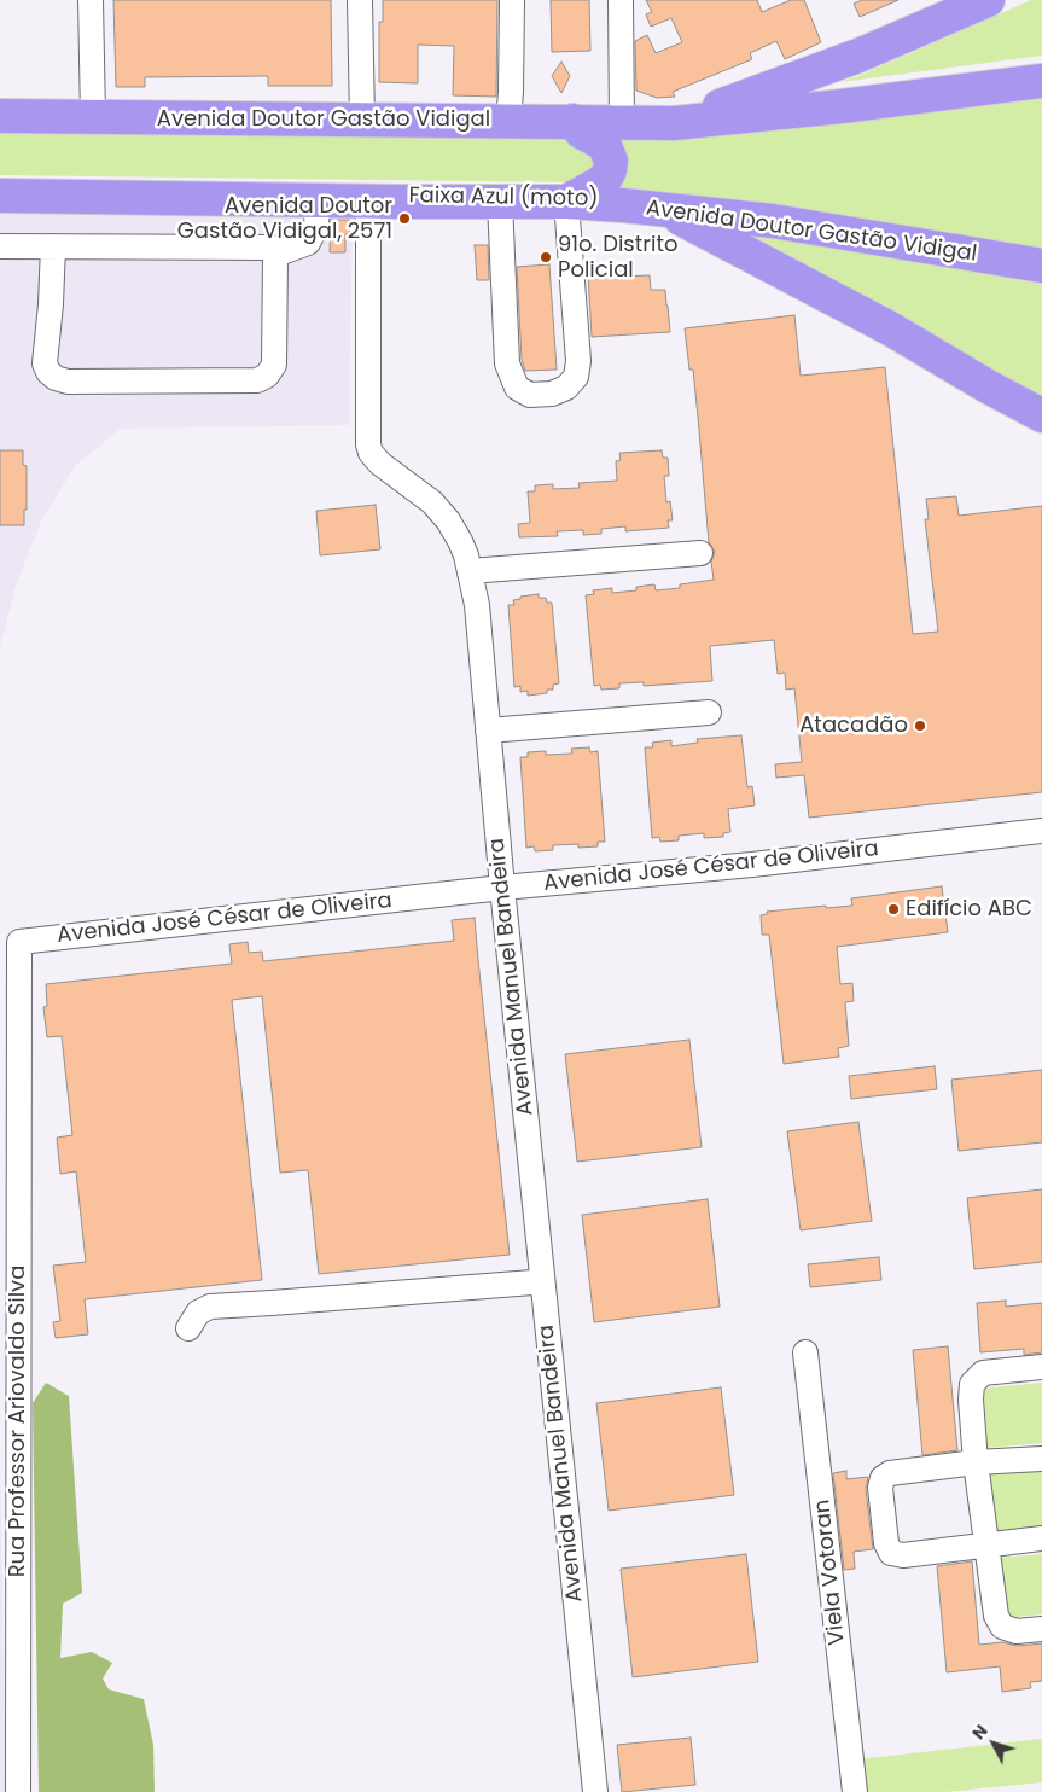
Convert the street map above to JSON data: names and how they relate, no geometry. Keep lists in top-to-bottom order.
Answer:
{
  "streets": {
    "highway": ["Avenida Doutor Gastão Vidigal"],
    "street": [
      "Faixa Azul (moto)",
      "Avenida José César de Oliveira",
      "Avenida Manuel Bandeira",
      "Rua Professor Ariovaldo Silva",
      "Viela Votoran"
    ]
  },
  "crossings": [
    ["Avenida Doutor Gastão Vidigal", "Faixa Azul (moto)"],
    ["Avenida Doutor Gastão Vidigal", "Avenida Manuel Bandeira"],
    ["Avenida José César de Oliveira", "Avenida Manuel Bandeira"],
    ["Avenida José César de Oliveira", "Rua Professor Ariovaldo Silva"]
  ],
  "places": [
    "Avenida Doutor Gastão Vidigal, 2571",
    "91o. Distrito Policial",
    "Atacadão",
    "Edifício ABC"
  ],
  "north": "top left"
}
